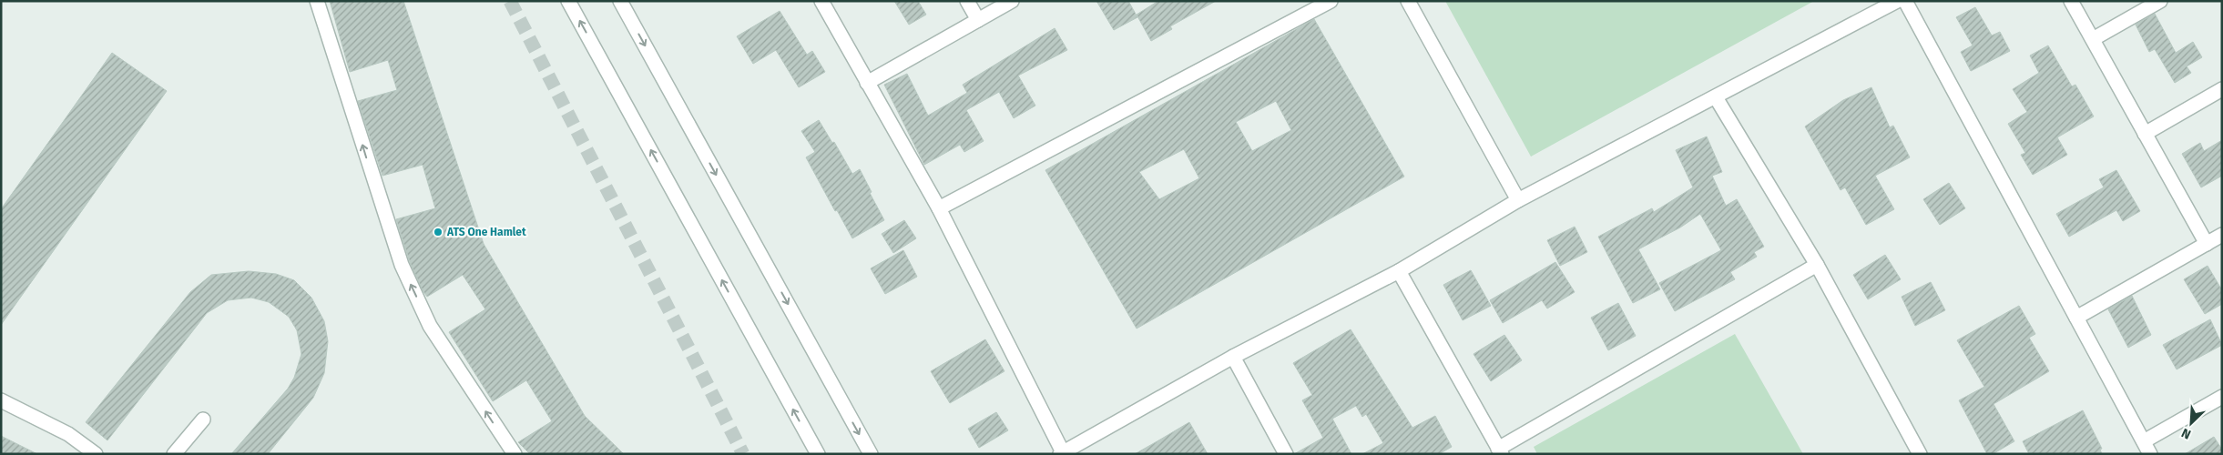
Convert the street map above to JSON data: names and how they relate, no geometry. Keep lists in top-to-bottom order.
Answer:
{
  "places": ["ATS One Hamlet"],
  "north": "bottom left"
}
